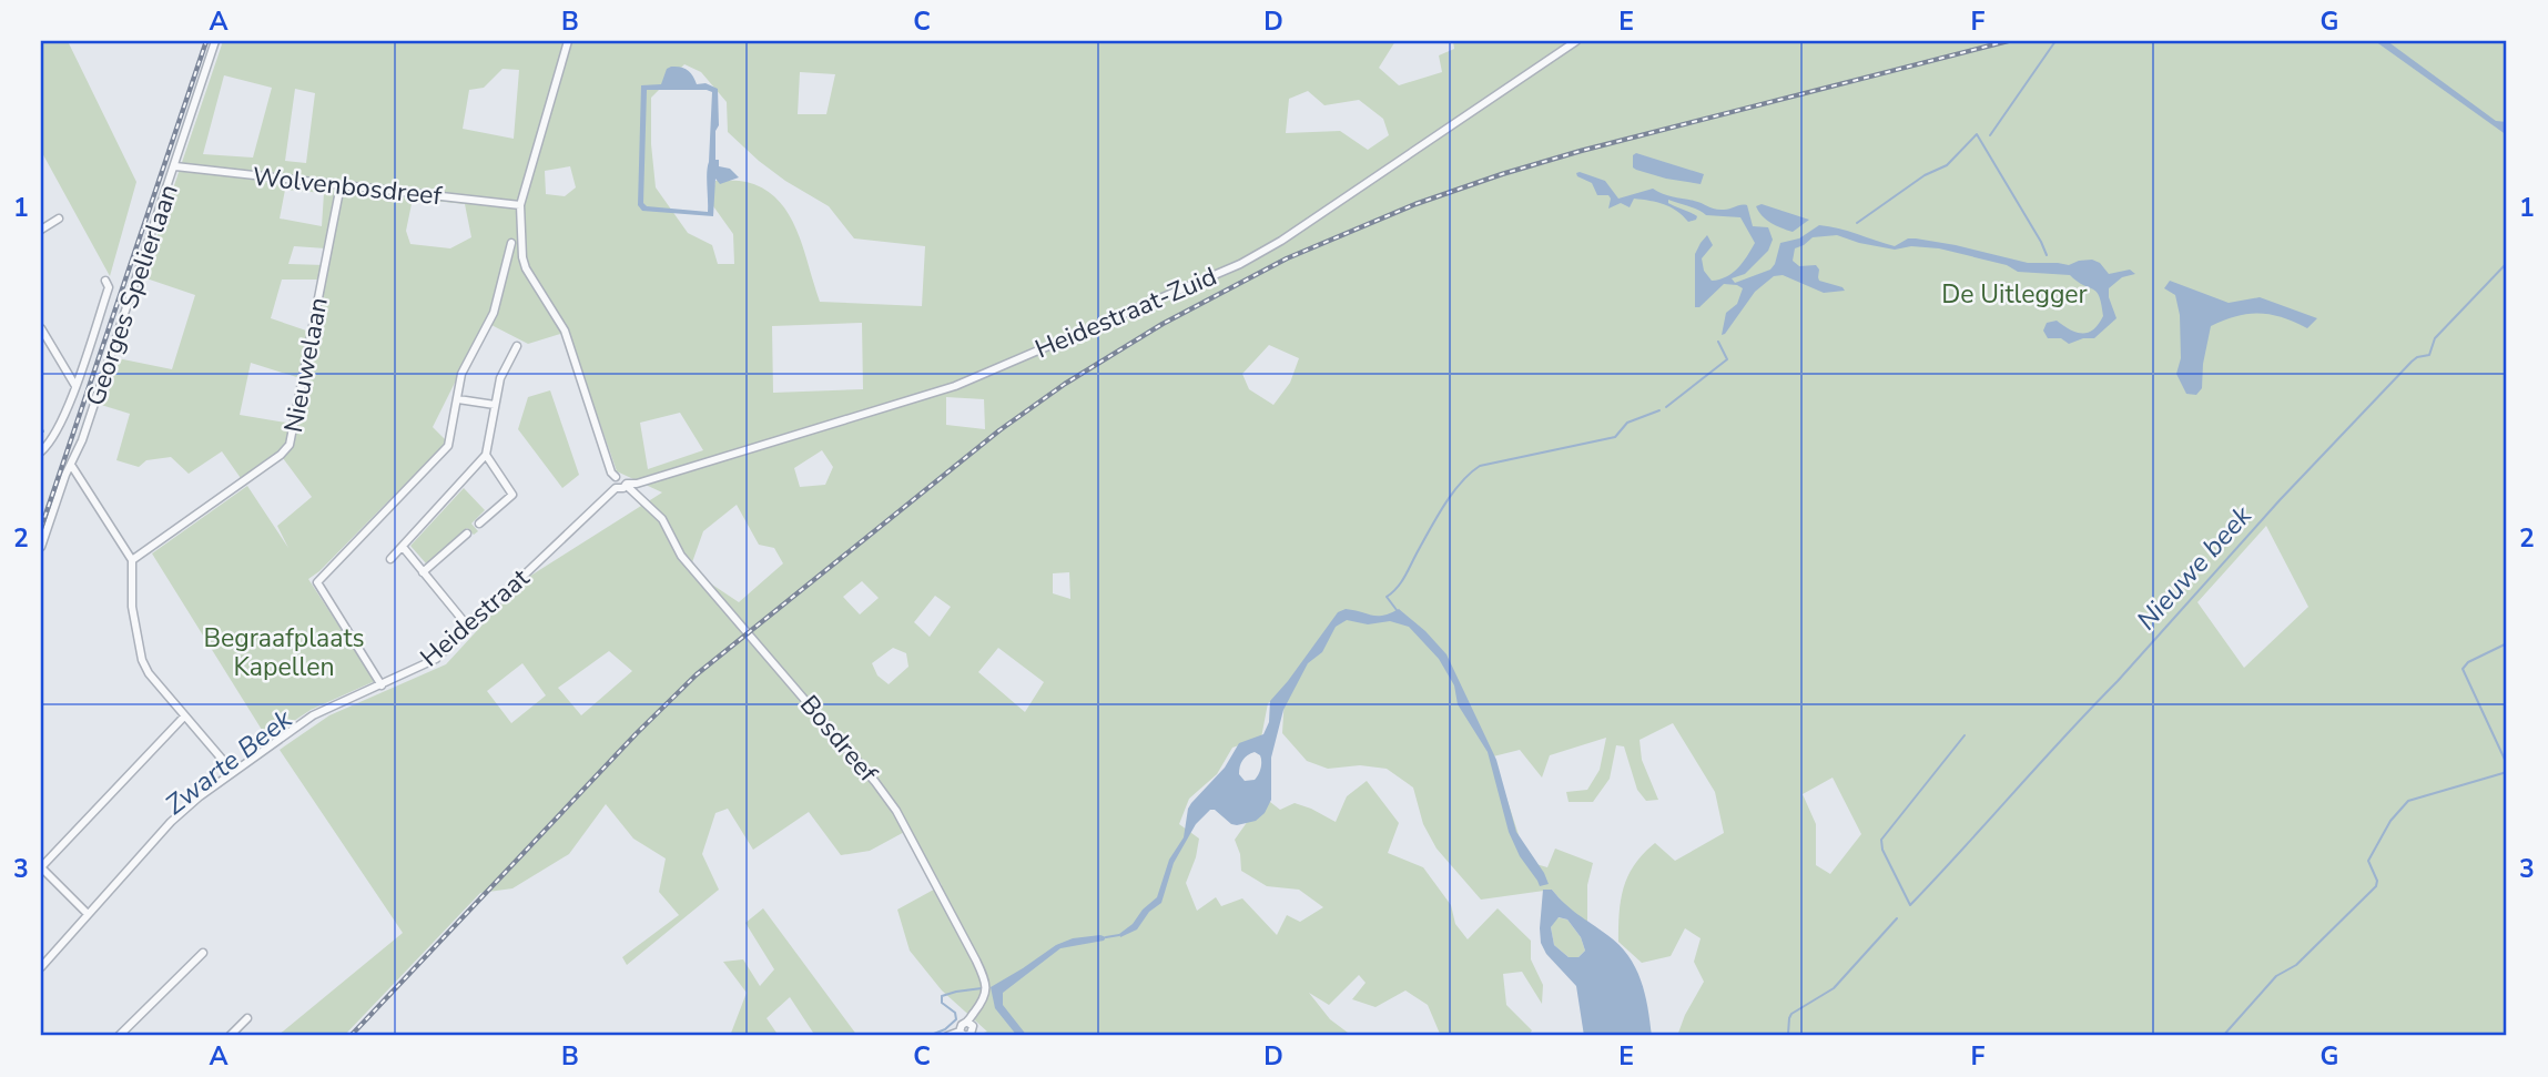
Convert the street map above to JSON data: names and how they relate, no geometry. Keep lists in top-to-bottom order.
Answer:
{
  "streets": {
    "street": [
      "Wolvenbosdreef",
      "Georges Spelierlaan",
      "Heidestraat-Zuid",
      "Nieuwelaan",
      "Heidestraat",
      "Bosdreef"
    ]
  },
  "crossings": [
    ["Wolvenbosdreef", "Georges Spelierlaan"],
    ["Wolvenbosdreef", "Nieuwelaan"],
    ["Heidestraat-Zuid", "Heidestraat"],
    ["Heidestraat-Zuid", "Bosdreef"],
    ["Heidestraat", "Bosdreef"]
  ],
  "water": ["Nieuwe beek", "Zwarte Beek"],
  "parks": ["De Uitlegger", "Begraafplaats Kapellen"],
  "grid": {
    "columns": [
      "A",
      "B",
      "C",
      "D",
      "E",
      "F",
      "G"
    ],
    "rows": ["1", "2", "3"]
  }
}
